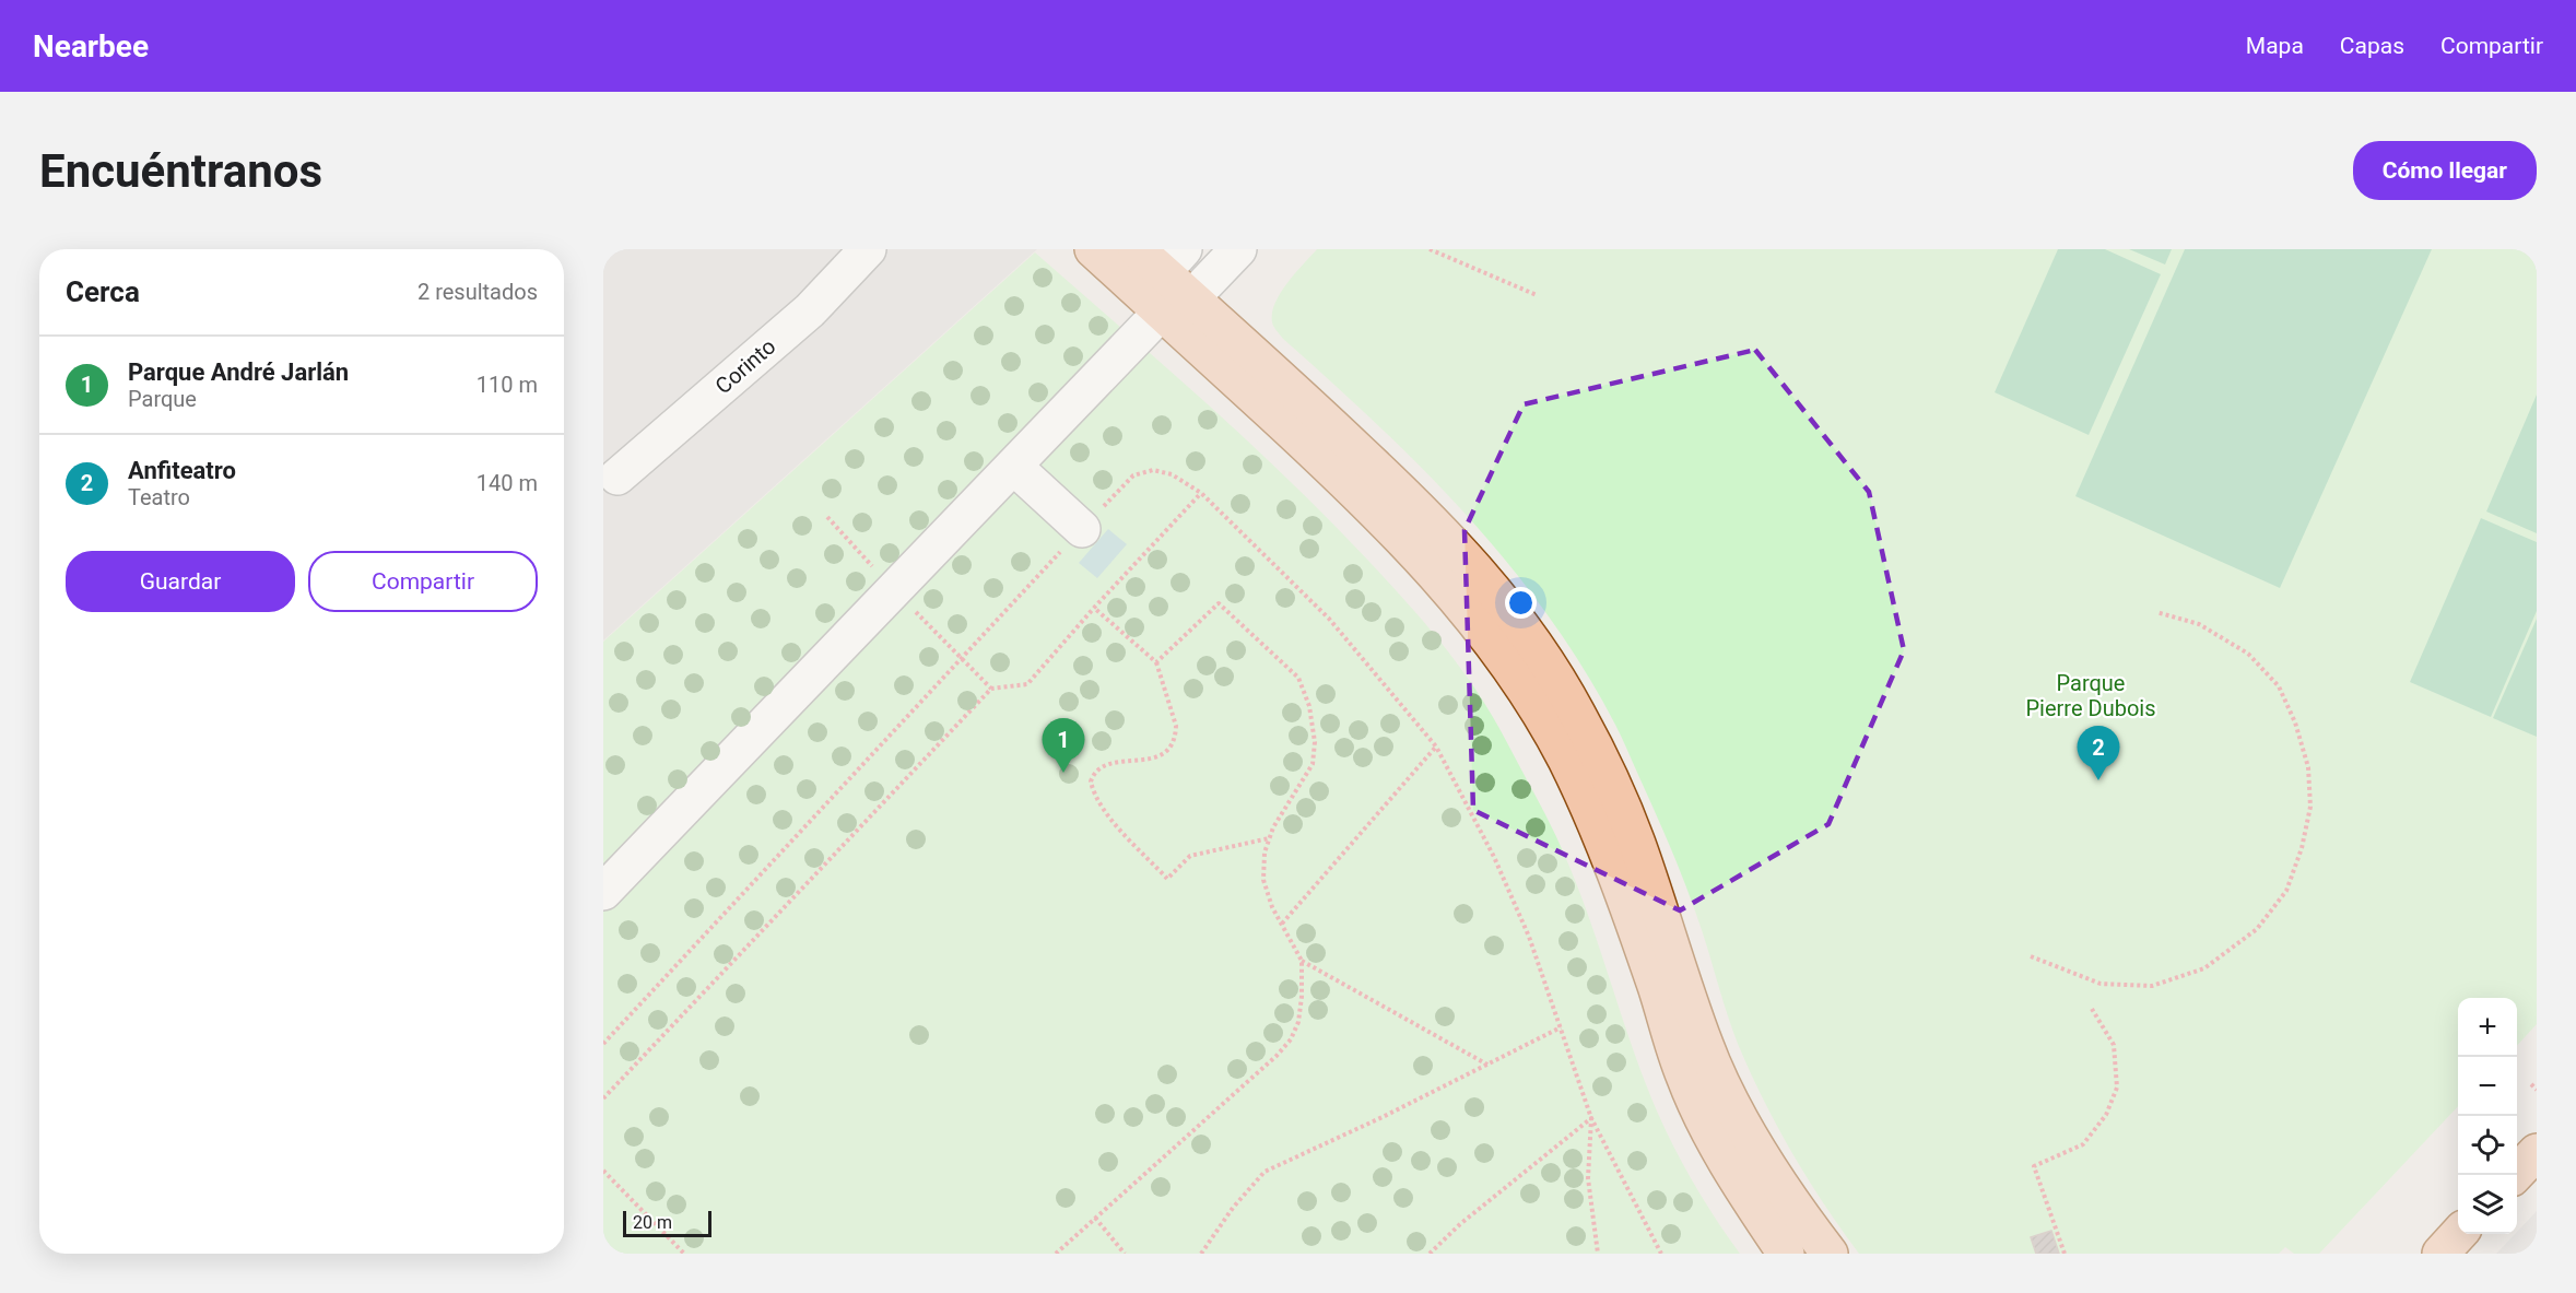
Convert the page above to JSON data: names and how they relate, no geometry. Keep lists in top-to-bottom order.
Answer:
{
  "streets": {
    "street": ["Corinto"]
  },
  "parks": ["Parque Pierre Dubois"],
  "scale_bar": "20 m",
  "page": {
    "header": "Nearbee",
    "nav": ["Mapa", "Capas", "Compartir"],
    "buttons": [
      "Cómo llegar",
      ["Guardar", "Compartir"]
    ],
    "title": "Encuéntranos",
    "heading": ["Cerca", "2 resultados"],
    "list": [
      {
        "mark": "1",
        "name": "Parque André Jarlán",
        "note": "Parque",
        "value": "110 m"
      },
      {
        "mark": "2",
        "name": "Anfiteatro",
        "note": "Teatro",
        "value": "140 m"
      }
    ],
    "pins": ["1", "2"],
    "map_buttons": ["+", "−"],
    "scale": "20 m"
  }
}
